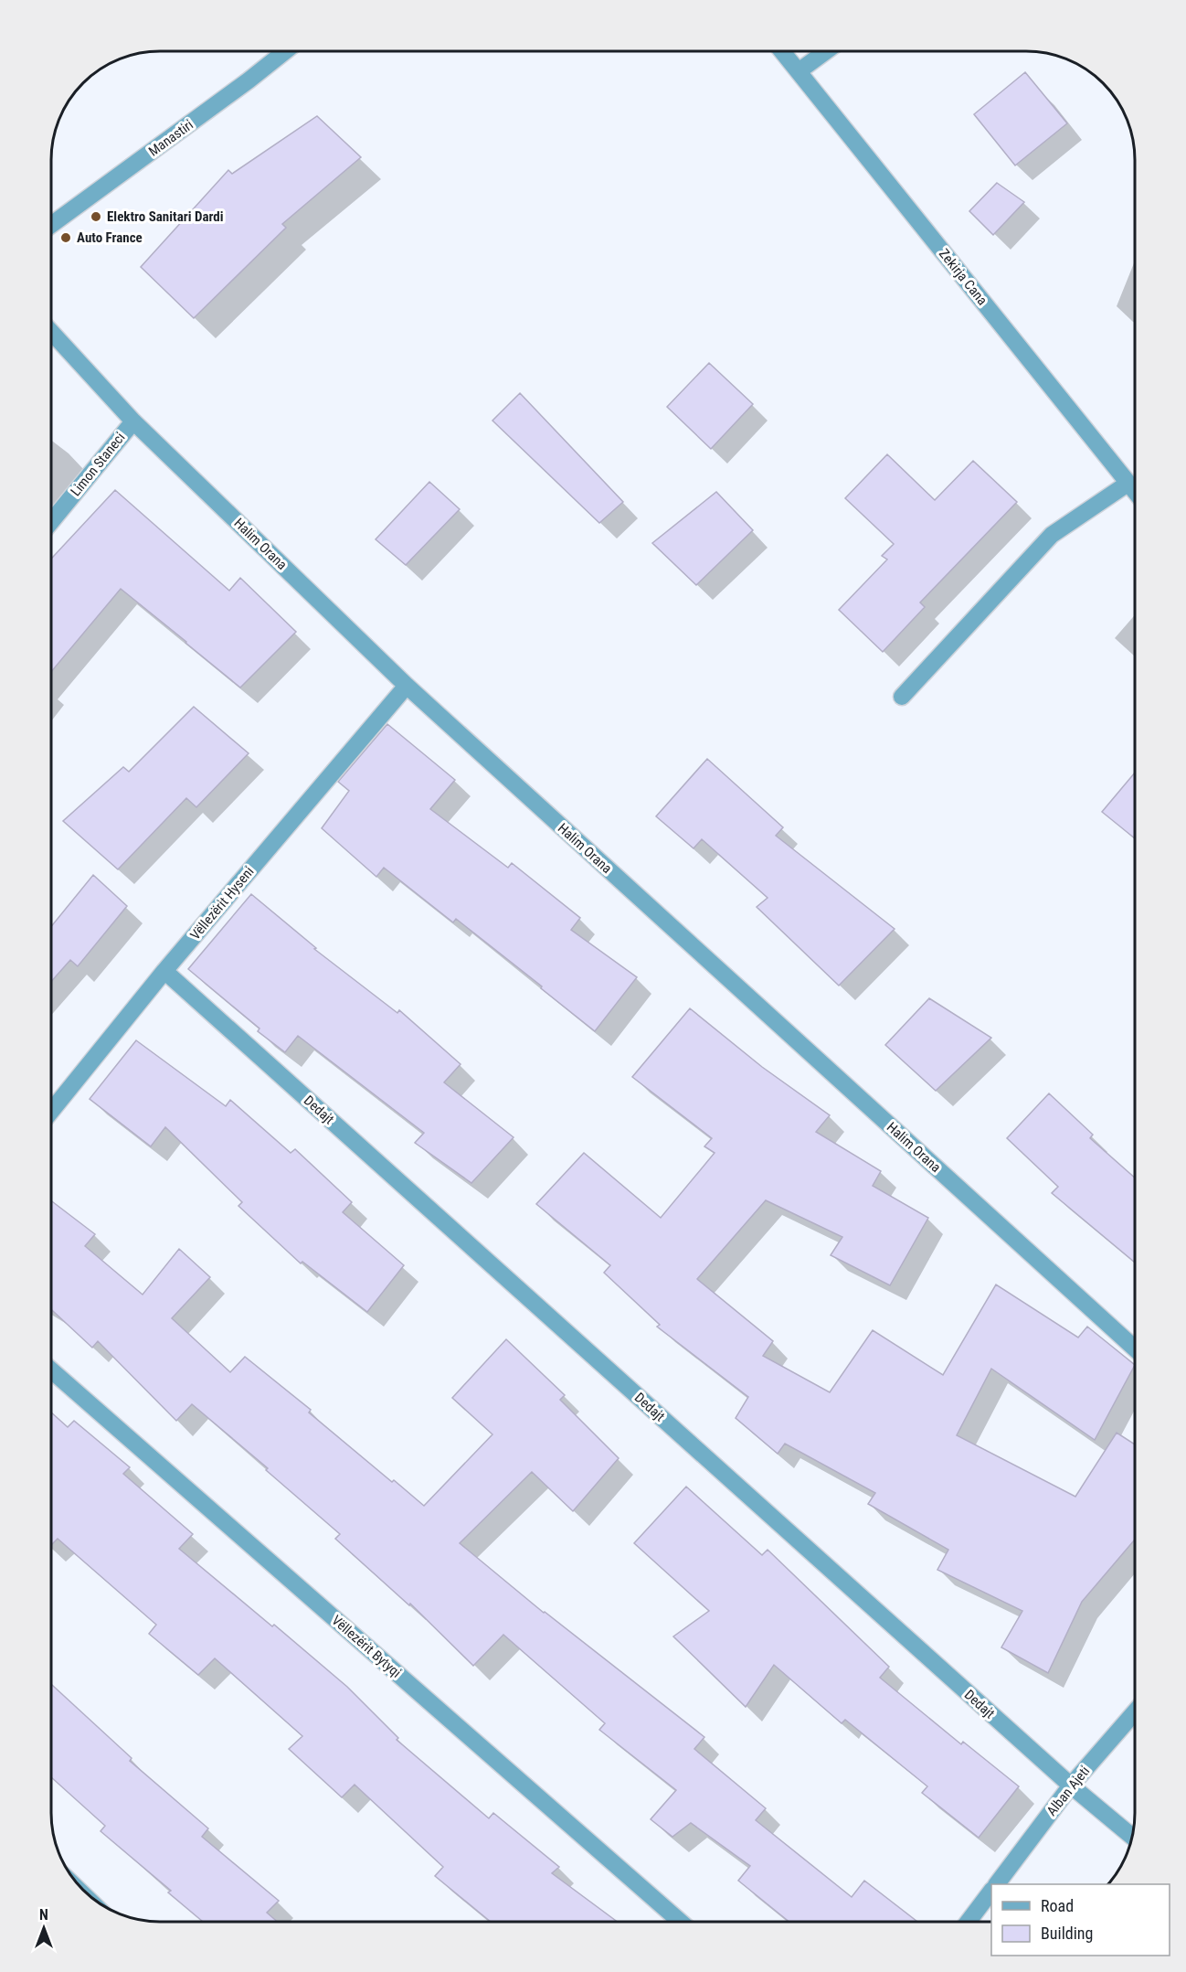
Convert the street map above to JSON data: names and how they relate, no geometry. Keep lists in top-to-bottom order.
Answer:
{
  "streets": {
    "street": [
      "Manastiri",
      "Zekirja Cana",
      "Limon Staneci",
      "Halim Orana",
      "Vëllezërit Hyseni",
      "Dedajt",
      "Vëllezërit Bytyqi",
      "Alban Ajeti"
    ]
  },
  "crossings": [
    ["Limon Staneci", "Halim Orana"],
    ["Halim Orana", "Vëllezërit Hyseni"],
    ["Vëllezërit Hyseni", "Dedajt"],
    ["Dedajt", "Alban Ajeti"]
  ],
  "places": ["Elektro Sanitari Dardi", "Auto France"],
  "legend": ["Road", "Building"],
  "north": "top"
}
